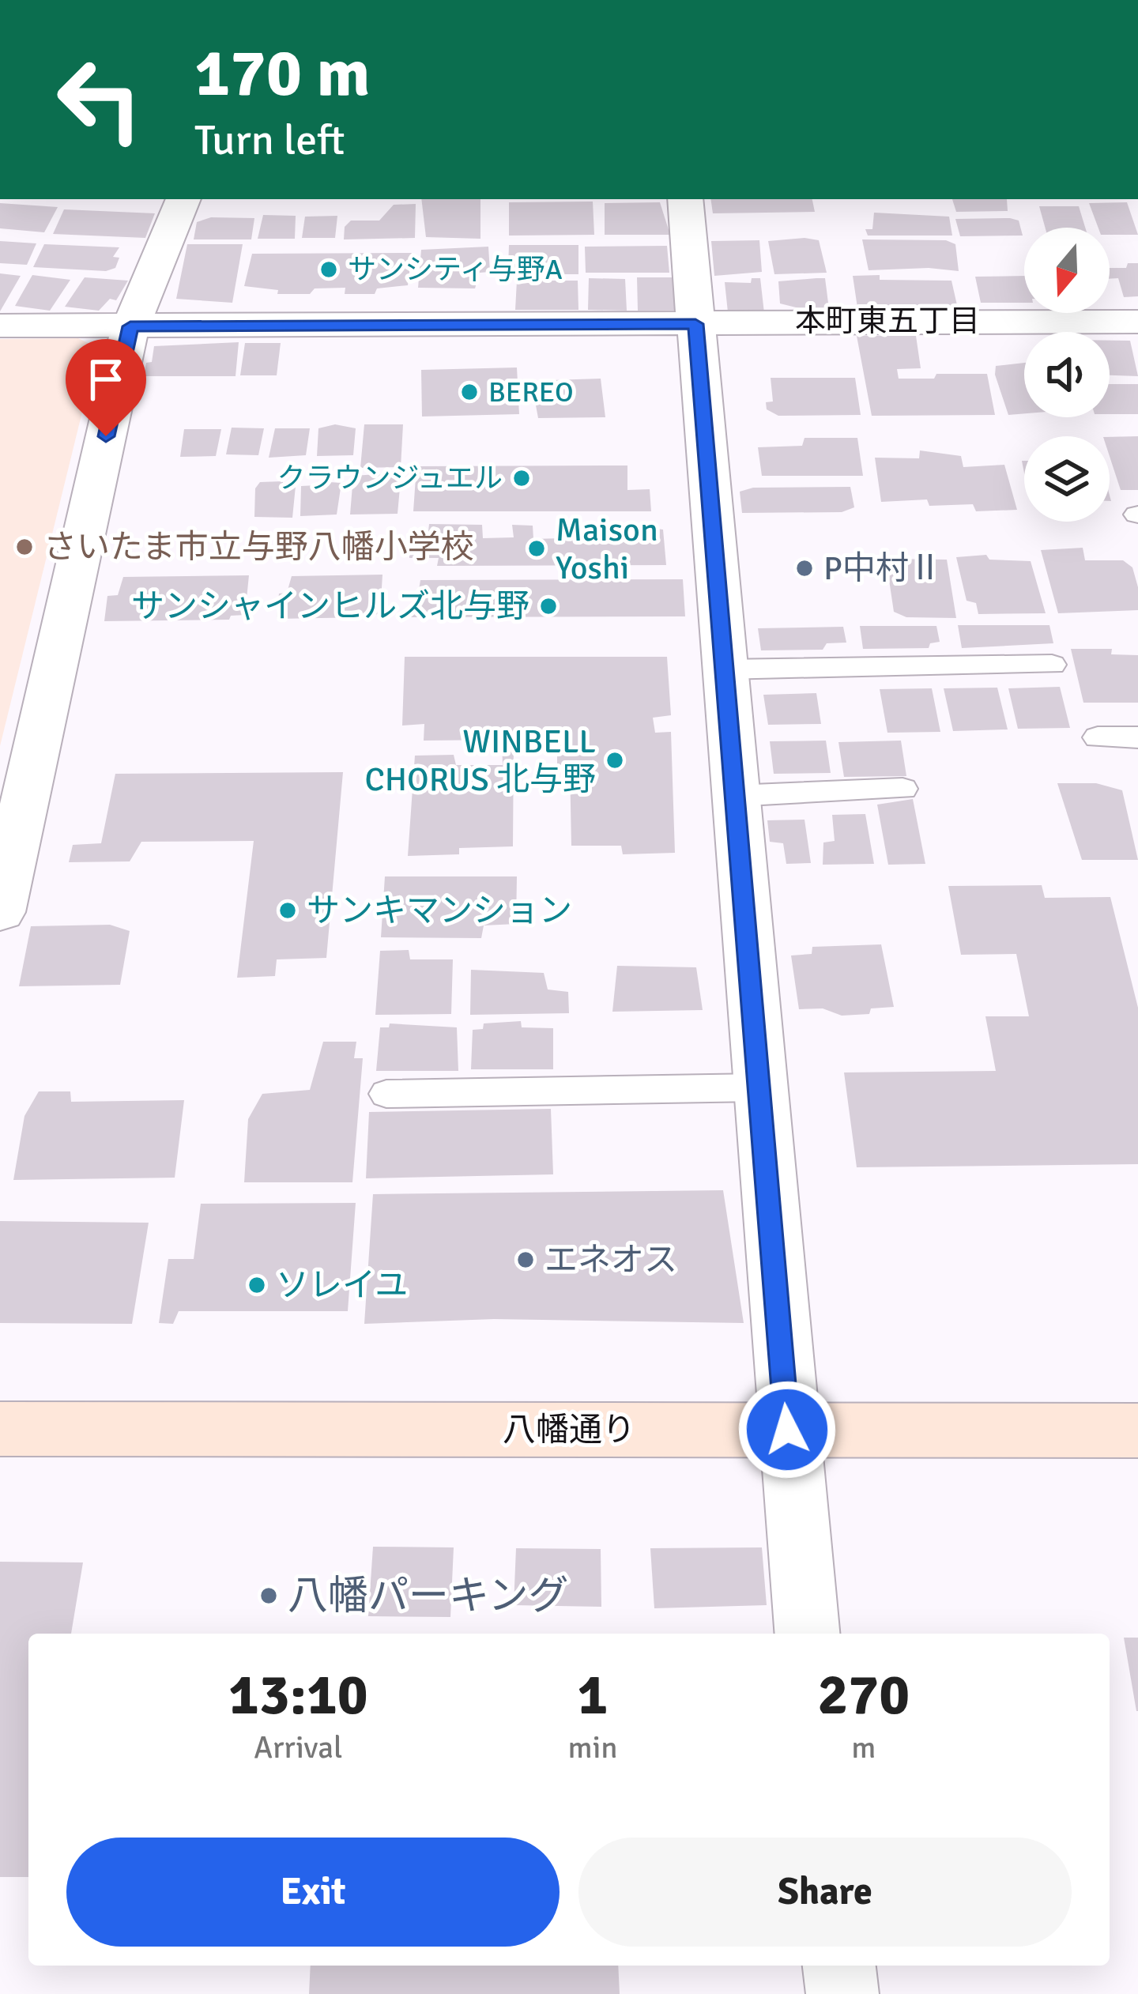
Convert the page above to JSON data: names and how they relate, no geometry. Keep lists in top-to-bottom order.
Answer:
{
  "streets": {
    "main road": ["八幡通り"]
  },
  "districts": ["本町東五丁目"],
  "places": [
    "サンシティ与野A",
    "BEREO",
    "クラウンジュエル",
    "さいたま市立与野八幡小学校",
    "Maison Yoshi",
    "P中村Ⅱ",
    "サンシャインヒルズ北与野",
    "WINBELL CHORUS 北与野",
    "サンキマンション",
    "エネオス",
    "ソレイユ",
    "八幡パーキング"
  ],
  "north": "bottom",
  "page": {
    "turn": ["170 m", "Turn left"],
    "eta": [
      "13:10",
      "Arrival",
      "1",
      "min",
      "270",
      "m"
    ],
    "buttons": ["Exit", "Share"]
  }
}
